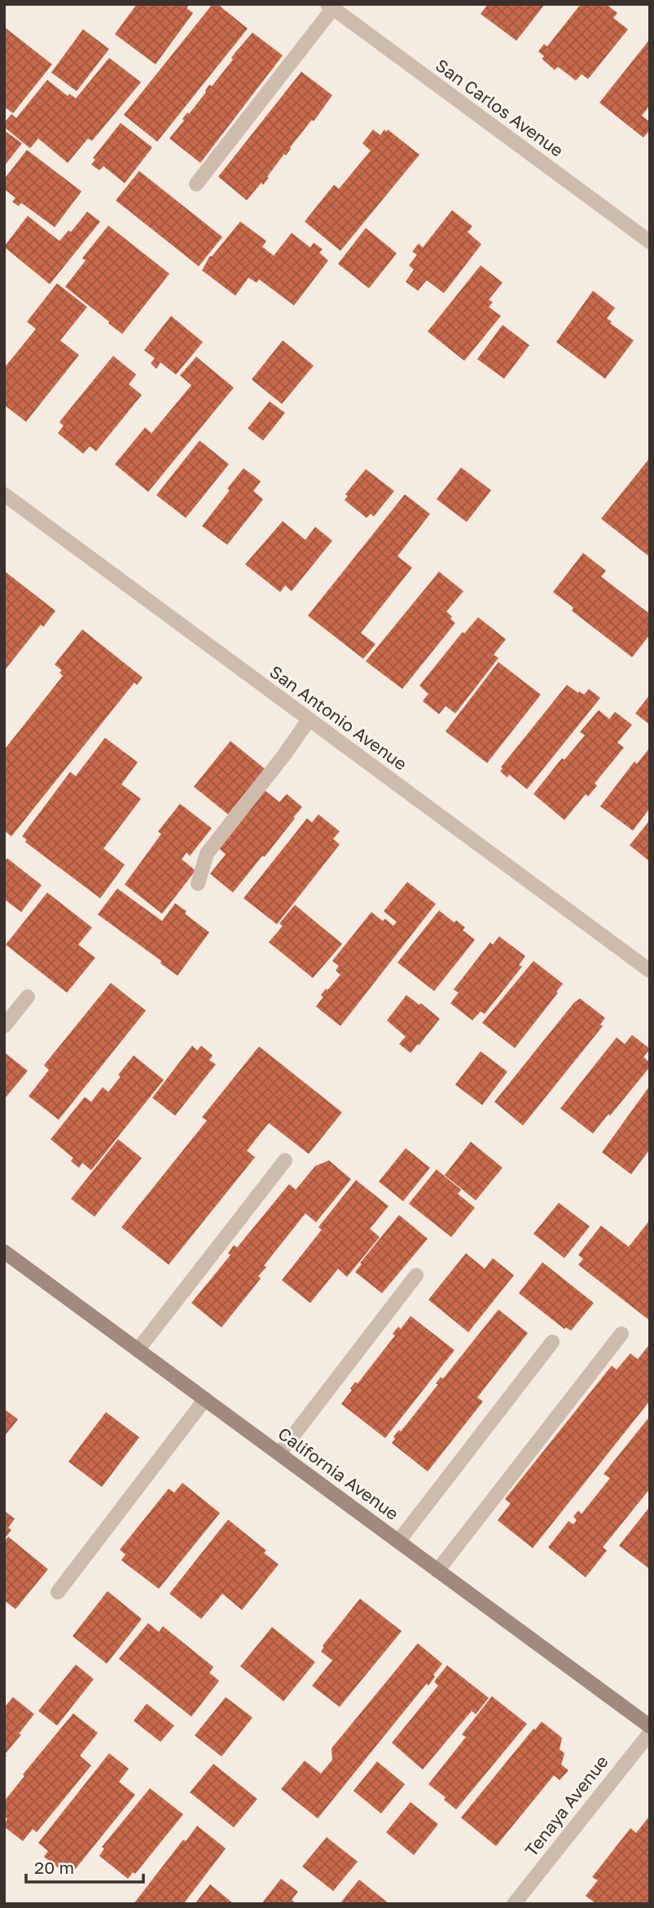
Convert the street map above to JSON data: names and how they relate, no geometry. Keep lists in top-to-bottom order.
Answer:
{
  "streets": {
    "main road": ["California Avenue"],
    "street": ["San Carlos Avenue", "San Antonio Avenue", "Tenaya Avenue"]
  },
  "scale_bar": "20 m"
}
